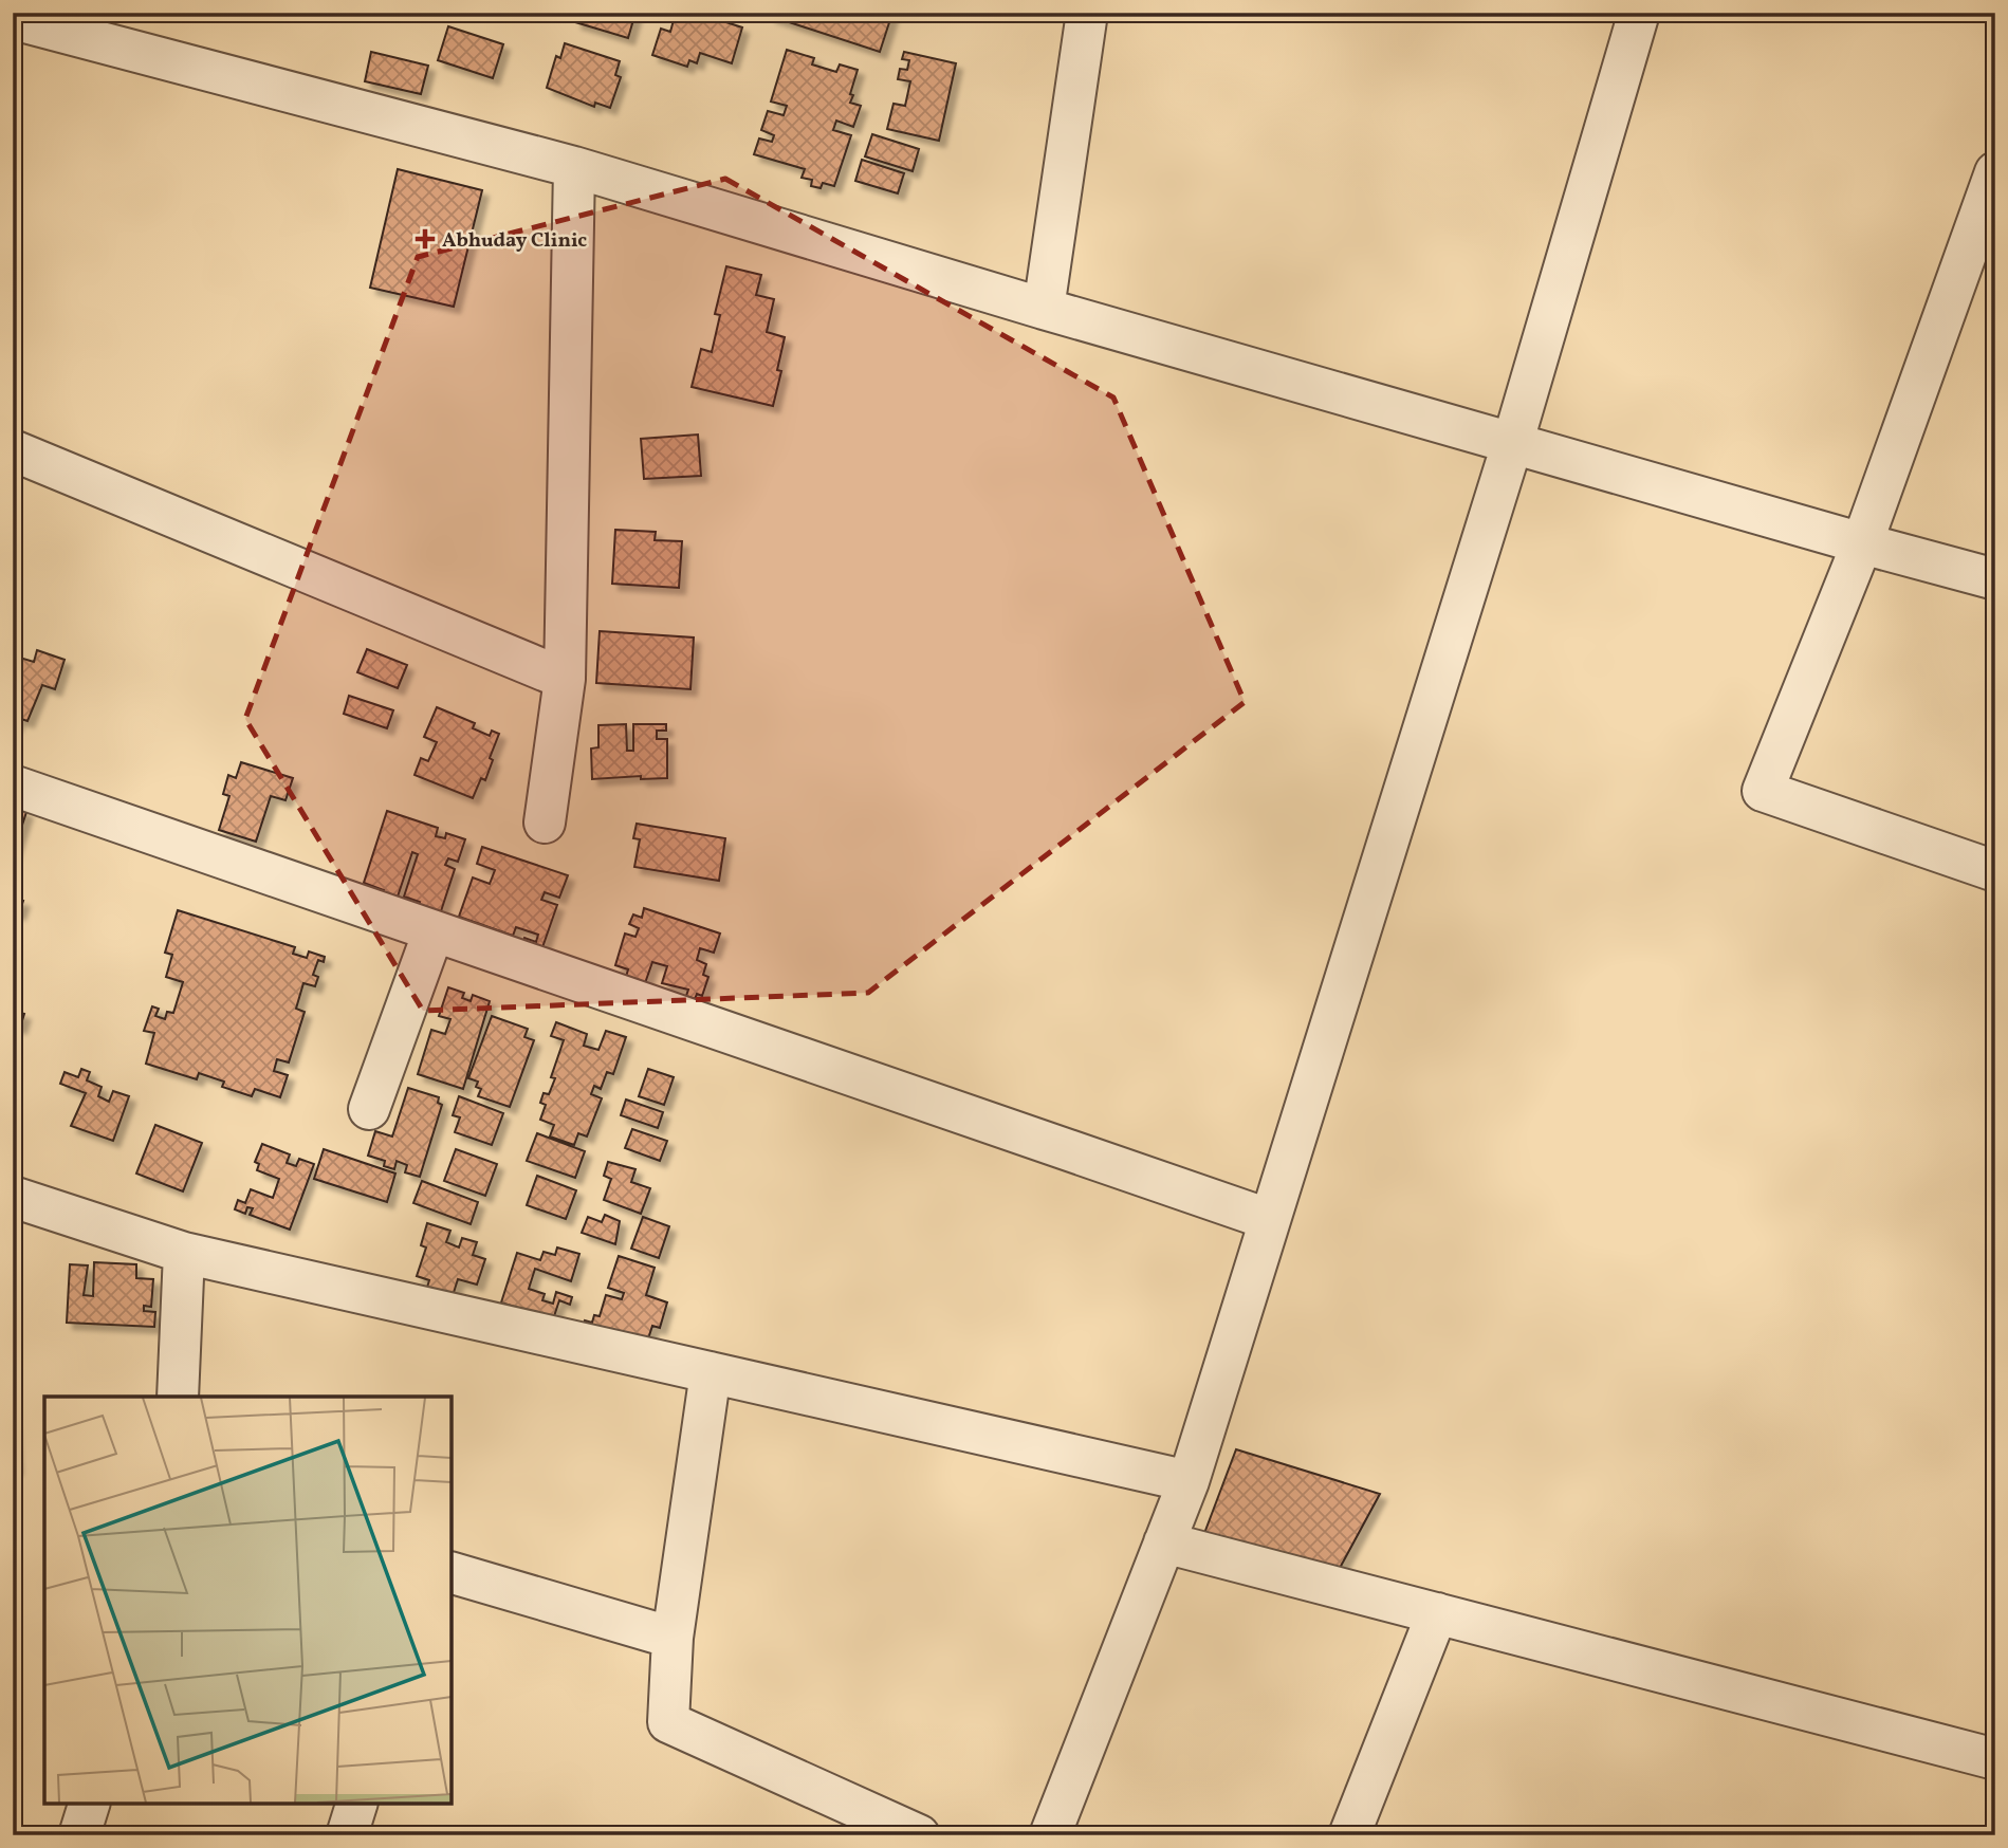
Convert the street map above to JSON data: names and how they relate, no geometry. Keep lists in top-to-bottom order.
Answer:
{
  "places": {
    "health": ["Abhuday Clinic"]
  }
}
